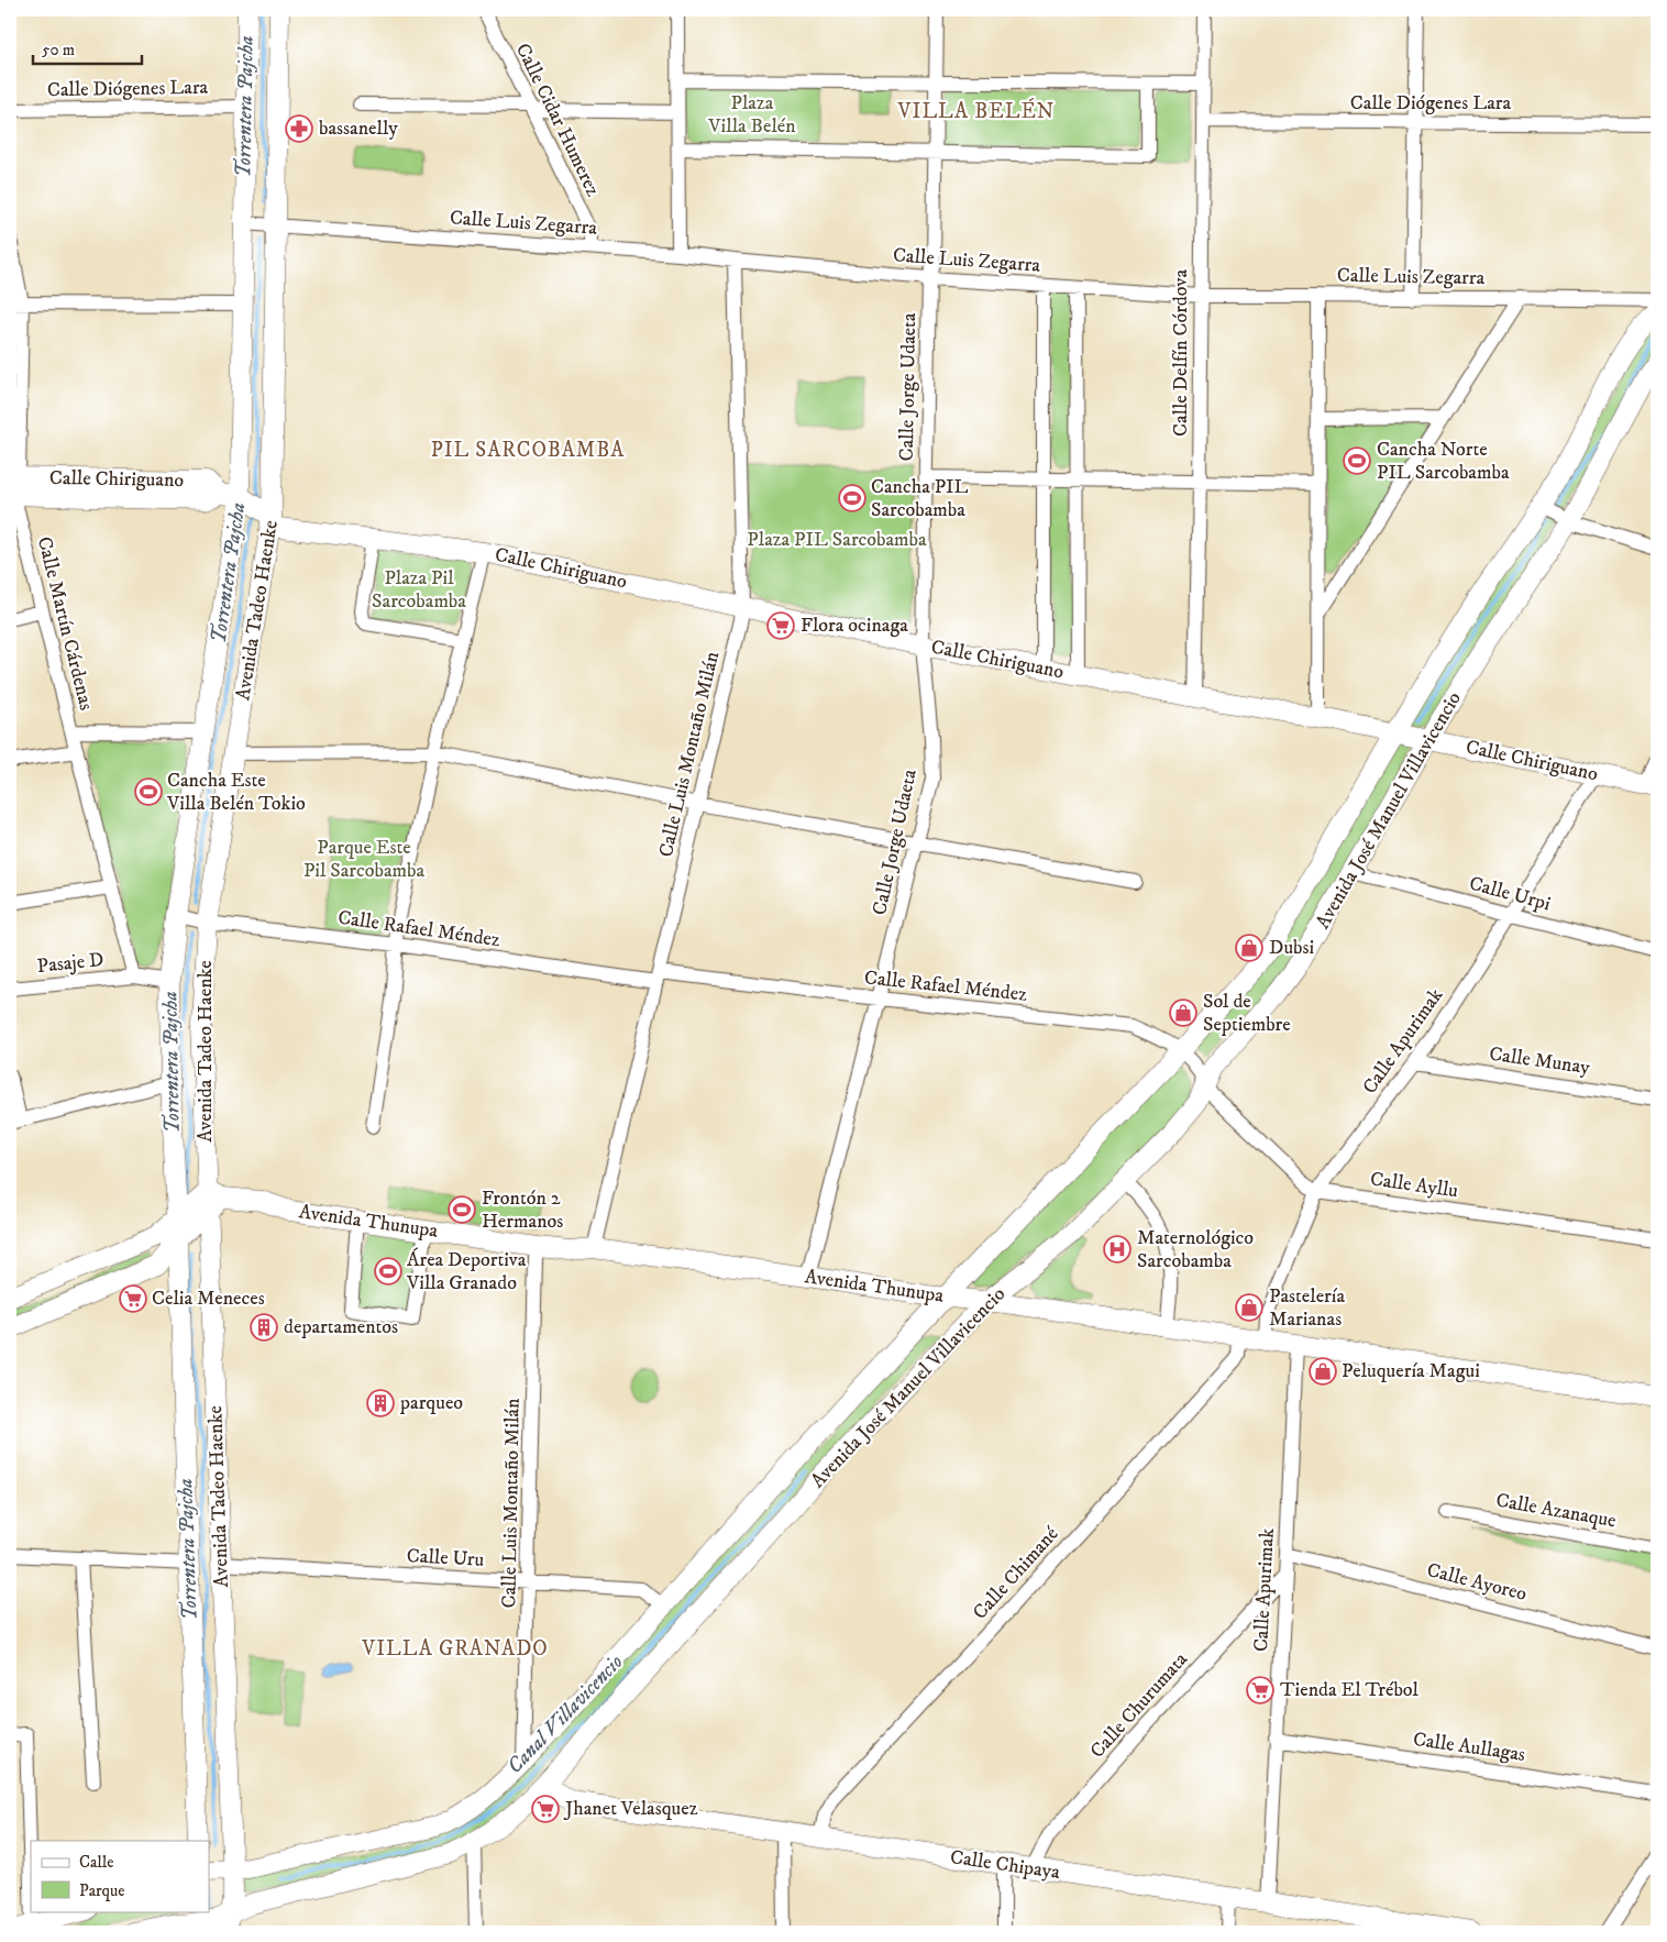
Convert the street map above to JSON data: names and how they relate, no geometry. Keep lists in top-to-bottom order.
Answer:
{
  "streets": {
    "main road": [
      "Calle Chiriguano",
      "Avenida Tadeo Haenke",
      "Avenida José Manuel Villavicencio",
      "Avenida Thunupa",
      "Calle Chipaya"
    ],
    "street": [
      "Calle Diógenes Lara",
      "Calle Cidar Humerez",
      "Calle Luis Zegarra",
      "Calle Delfín Córdova",
      "Calle Jorge Udaeta",
      "Calle Martín Cárdenas",
      "Calle Luis Montaño Milán",
      "Calle Urpi",
      "Calle Rafael Méndez",
      "Pasaje D",
      "Calle Apurimak",
      "Calle Munay",
      "Calle Ayllu",
      "Calle Azanaque",
      "Calle Uru",
      "Calle Chimané",
      "Calle Ayoreo",
      "Calle Churumata",
      "Calle Aullagas"
    ]
  },
  "crossings": [
    ["Calle Diógenes Lara", "Calle Delfín Córdova"],
    ["Calle Diógenes Lara", "Avenida Tadeo Haenke"],
    ["Calle Cidar Humerez", "Calle Luis Zegarra"],
    ["Calle Luis Zegarra", "Calle Delfín Córdova"],
    ["Calle Luis Zegarra", "Calle Jorge Udaeta"],
    ["Calle Luis Zegarra", "Avenida Tadeo Haenke"],
    ["Calle Luis Zegarra", "Calle Luis Montaño Milán"],
    ["Calle Delfín Córdova", "Calle Chiriguano"],
    ["Calle Jorge Udaeta", "Calle Chiriguano"],
    ["Calle Jorge Udaeta", "Calle Rafael Méndez"],
    ["Calle Jorge Udaeta", "Avenida Thunupa"],
    ["Calle Chiriguano", "Avenida Tadeo Haenke"],
    ["Calle Chiriguano", "Calle Martín Cárdenas"],
    ["Calle Chiriguano", "Calle Luis Montaño Milán"],
    ["Calle Chiriguano", "Avenida José Manuel Villavicencio"],
    ["Calle Chiriguano", "Calle Apurimak"],
    ["Avenida Tadeo Haenke", "Avenida José Manuel Villavicencio"],
    ["Avenida Tadeo Haenke", "Calle Rafael Méndez"],
    ["Avenida Tadeo Haenke", "Avenida Thunupa"],
    ["Avenida Tadeo Haenke", "Calle Uru"],
    ["Calle Martín Cárdenas", "Pasaje D"],
    ["Calle Luis Montaño Milán", "Avenida José Manuel Villavicencio"],
    ["Calle Luis Montaño Milán", "Calle Rafael Méndez"],
    ["Calle Luis Montaño Milán", "Avenida Thunupa"],
    ["Calle Luis Montaño Milán", "Calle Uru"],
    ["Avenida José Manuel Villavicencio", "Calle Urpi"],
    ["Avenida José Manuel Villavicencio", "Calle Rafael Méndez"],
    ["Avenida José Manuel Villavicencio", "Calle Ayllu"],
    ["Avenida José Manuel Villavicencio", "Avenida Thunupa"],
    ["Avenida José Manuel Villavicencio", "Calle Uru"],
    ["Avenida José Manuel Villavicencio", "Calle Chipaya"],
    ["Calle Urpi", "Calle Apurimak"],
    ["Calle Rafael Méndez", "Calle Ayllu"],
    ["Calle Apurimak", "Calle Munay"],
    ["Calle Apurimak", "Calle Ayllu"],
    ["Calle Apurimak", "Avenida Thunupa"],
    ["Calle Apurimak", "Calle Ayoreo"],
    ["Calle Apurimak", "Calle Churumata"],
    ["Calle Apurimak", "Calle Aullagas"],
    ["Calle Apurimak", "Calle Chipaya"],
    ["Avenida Thunupa", "Calle Chimané"],
    ["Calle Chimané", "Calle Chipaya"],
    ["Calle Churumata", "Calle Chipaya"]
  ],
  "districts": ["VILLA BELÉN", "PIL SARCOBAMBA", "VILLA GRANADO"],
  "water": ["Torrentera Pajcha", "Canal Villavicencio"],
  "parks": [
    "Plaza Villa Belén",
    "Plaza PIL Sarcobamba",
    "Plaza Pil Sarcobamba",
    "Parque Este Pil Sarcobamba"
  ],
  "places": {
    "pharmacy": ["bassanelly"],
    "sports": [
      "Cancha Norte PIL Sarcobamba",
      "Cancha PIL Sarcobamba",
      "Cancha Este Villa Belén Tokio",
      "Frontón 2 Hermanos",
      "Área Deportiva Villa Granado"
    ],
    "supermarket": [
      "Flora ocinaga",
      "Celia Meneces",
      "Tienda El Trébol",
      "Jhanet Velasquez"
    ],
    "shop": [
      "Dubsi",
      "Sol de Septiembre",
      "Pastelería Marianas",
      "Peluquería Magui"
    ],
    "hospital": ["Maternológico Sarcobamba"],
    "building": ["departamentos", "parqueo"]
  },
  "legend": ["Calle", "Parque"],
  "scale_bar": "50 m"
}
